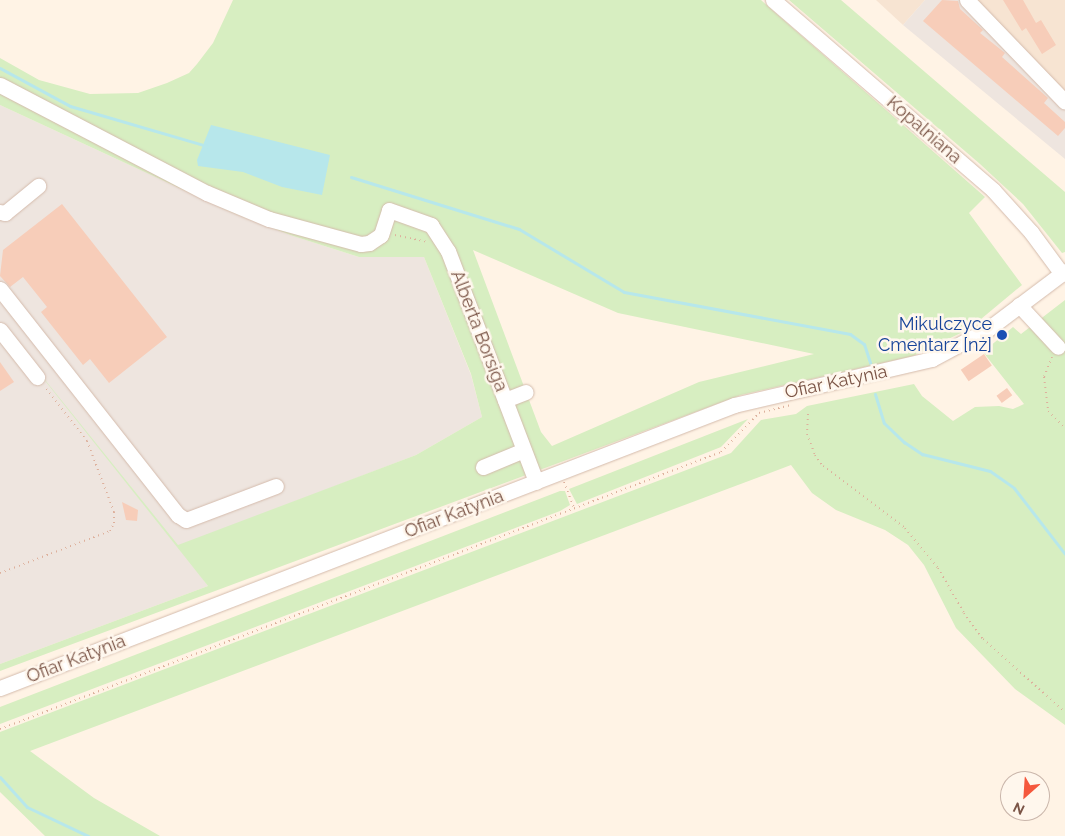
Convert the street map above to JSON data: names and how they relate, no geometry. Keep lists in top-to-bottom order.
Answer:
{
  "streets": {
    "street": ["Kopalniana", "Alberta Borsiga", "Ofiar Katynia"]
  },
  "crossings": [
    ["Kopalniana", "Ofiar Katynia"],
    ["Alberta Borsiga", "Ofiar Katynia"]
  ],
  "places": ["Mikulczyce Cmentarz [nż]"],
  "north": "bottom left"
}
